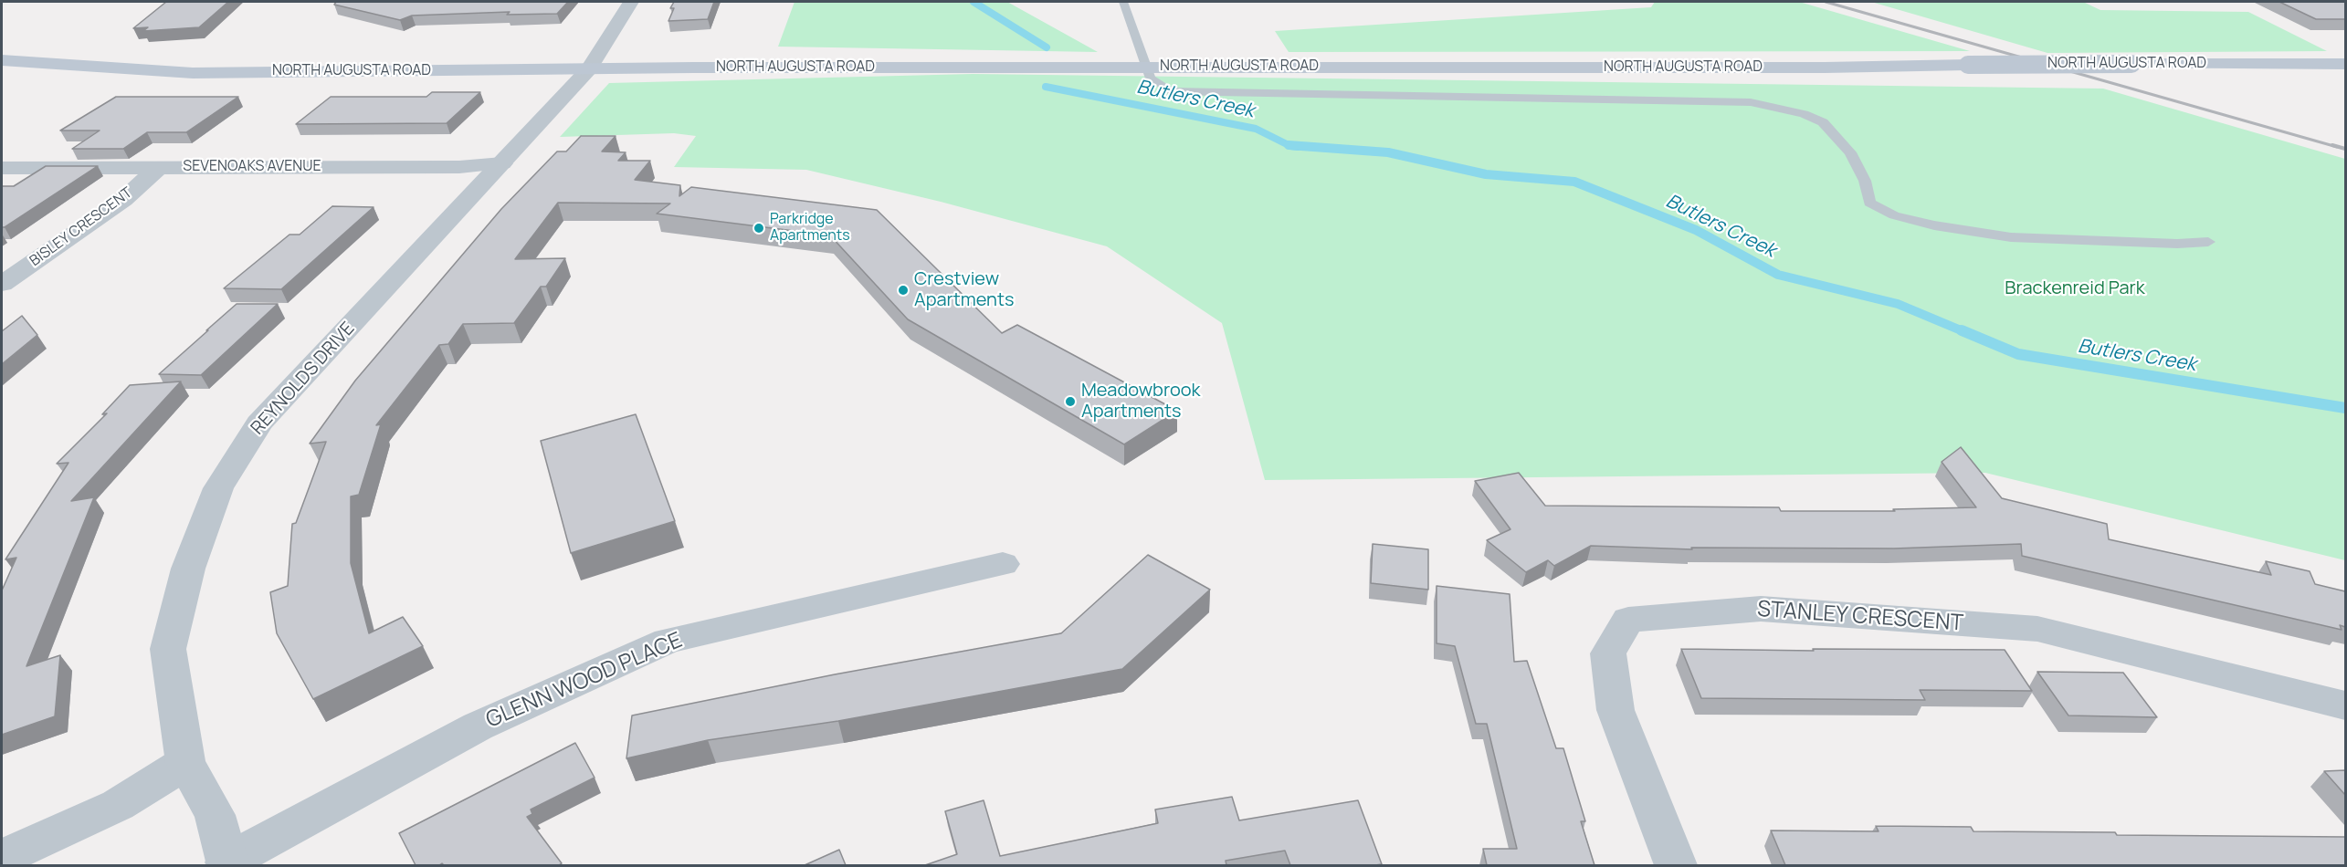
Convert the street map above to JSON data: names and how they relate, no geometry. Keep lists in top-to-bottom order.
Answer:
{
  "streets": {
    "main road": ["NORTH AUGUSTA ROAD"],
    "street": [
      "SEVENOAKS AVENUE",
      "BISLEY CRESCENT",
      "REYNOLDS DRIVE",
      "STANLEY CRESCENT",
      "GLENN WOOD PLACE"
    ]
  },
  "crossings": [
    ["NORTH AUGUSTA ROAD", "REYNOLDS DRIVE"],
    ["SEVENOAKS AVENUE", "BISLEY CRESCENT"],
    ["SEVENOAKS AVENUE", "REYNOLDS DRIVE"],
    ["REYNOLDS DRIVE", "GLENN WOOD PLACE"]
  ],
  "water": ["Butlers Creek"],
  "parks": ["Brackenreid Park"],
  "places": ["Parkridge Apartments", "Crestview Apartments", "Meadowbrook Apartments"]
}
